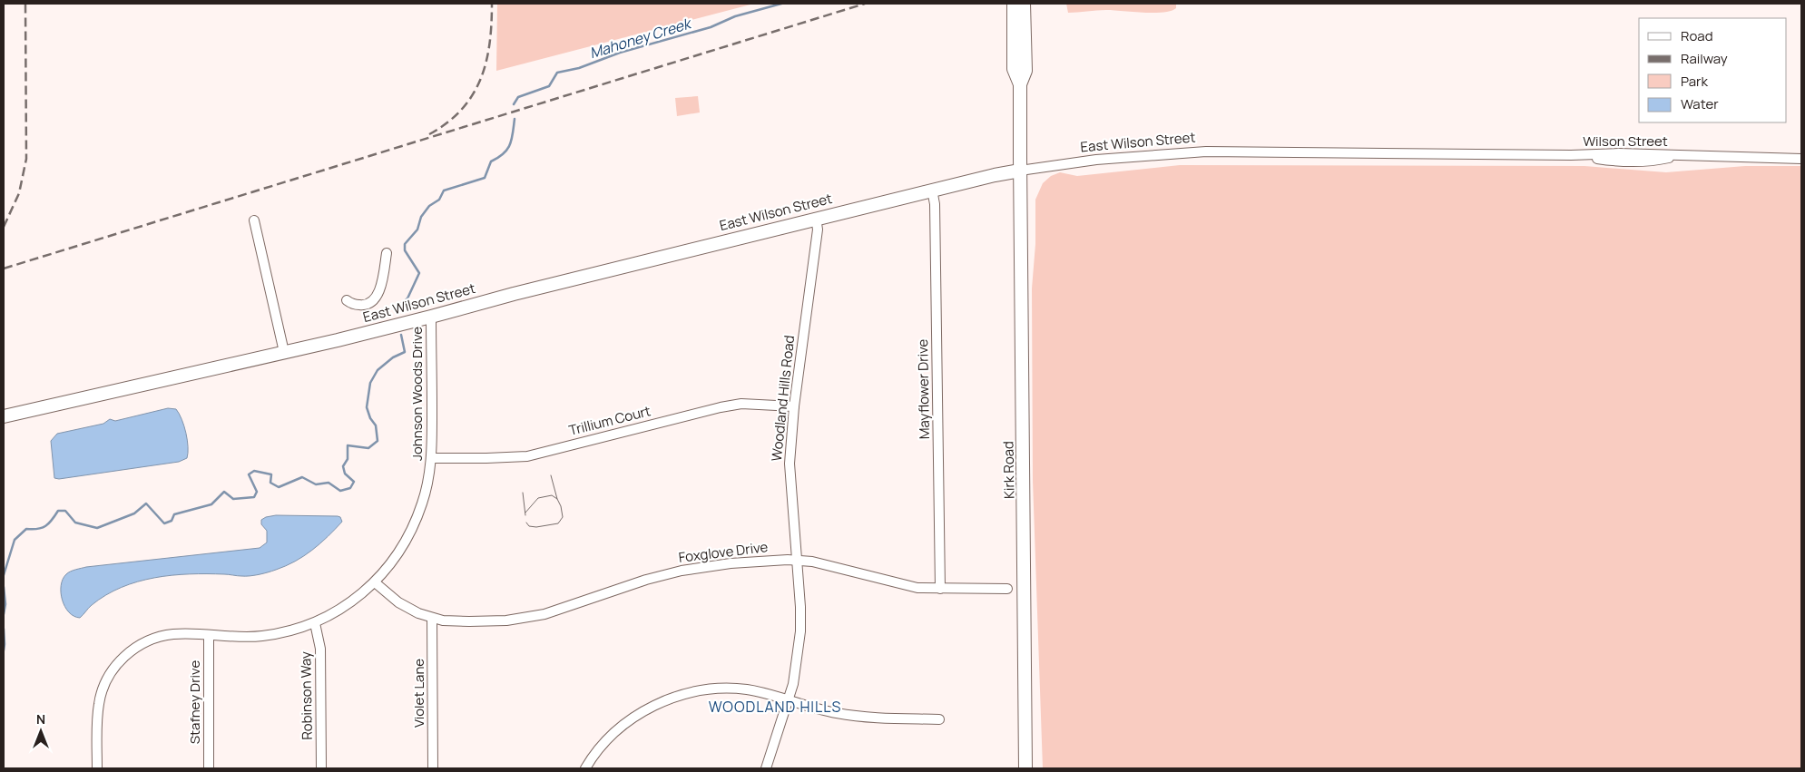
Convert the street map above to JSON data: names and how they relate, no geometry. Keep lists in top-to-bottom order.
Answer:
{
  "streets": {
    "street": [
      "Wilson Street",
      "East Wilson Street",
      "Mayflower Drive",
      "Johnson Woods Drive",
      "Woodland Hills Road",
      "Trillium Court",
      "Kirk Road",
      "Foxglove Drive",
      "Violet Lane",
      "Robinson Way",
      "Stafney Drive"
    ]
  },
  "crossings": [
    ["Wilson Street", "East Wilson Street"],
    ["East Wilson Street", "Mayflower Drive"],
    ["East Wilson Street", "Johnson Woods Drive"],
    ["East Wilson Street", "Woodland Hills Road"],
    ["East Wilson Street", "Kirk Road"],
    ["Mayflower Drive", "Foxglove Drive"],
    ["Johnson Woods Drive", "Trillium Court"],
    ["Johnson Woods Drive", "Foxglove Drive"],
    ["Johnson Woods Drive", "Robinson Way"],
    ["Johnson Woods Drive", "Stafney Drive"],
    ["Woodland Hills Road", "Trillium Court"],
    ["Woodland Hills Road", "Foxglove Drive"],
    ["Foxglove Drive", "Violet Lane"]
  ],
  "districts": ["WOODLAND HILLS"],
  "water": ["Mahoney Creek"],
  "legend": [
    "Road",
    "Railway",
    "Park",
    "Water"
  ],
  "north": "top"
}
